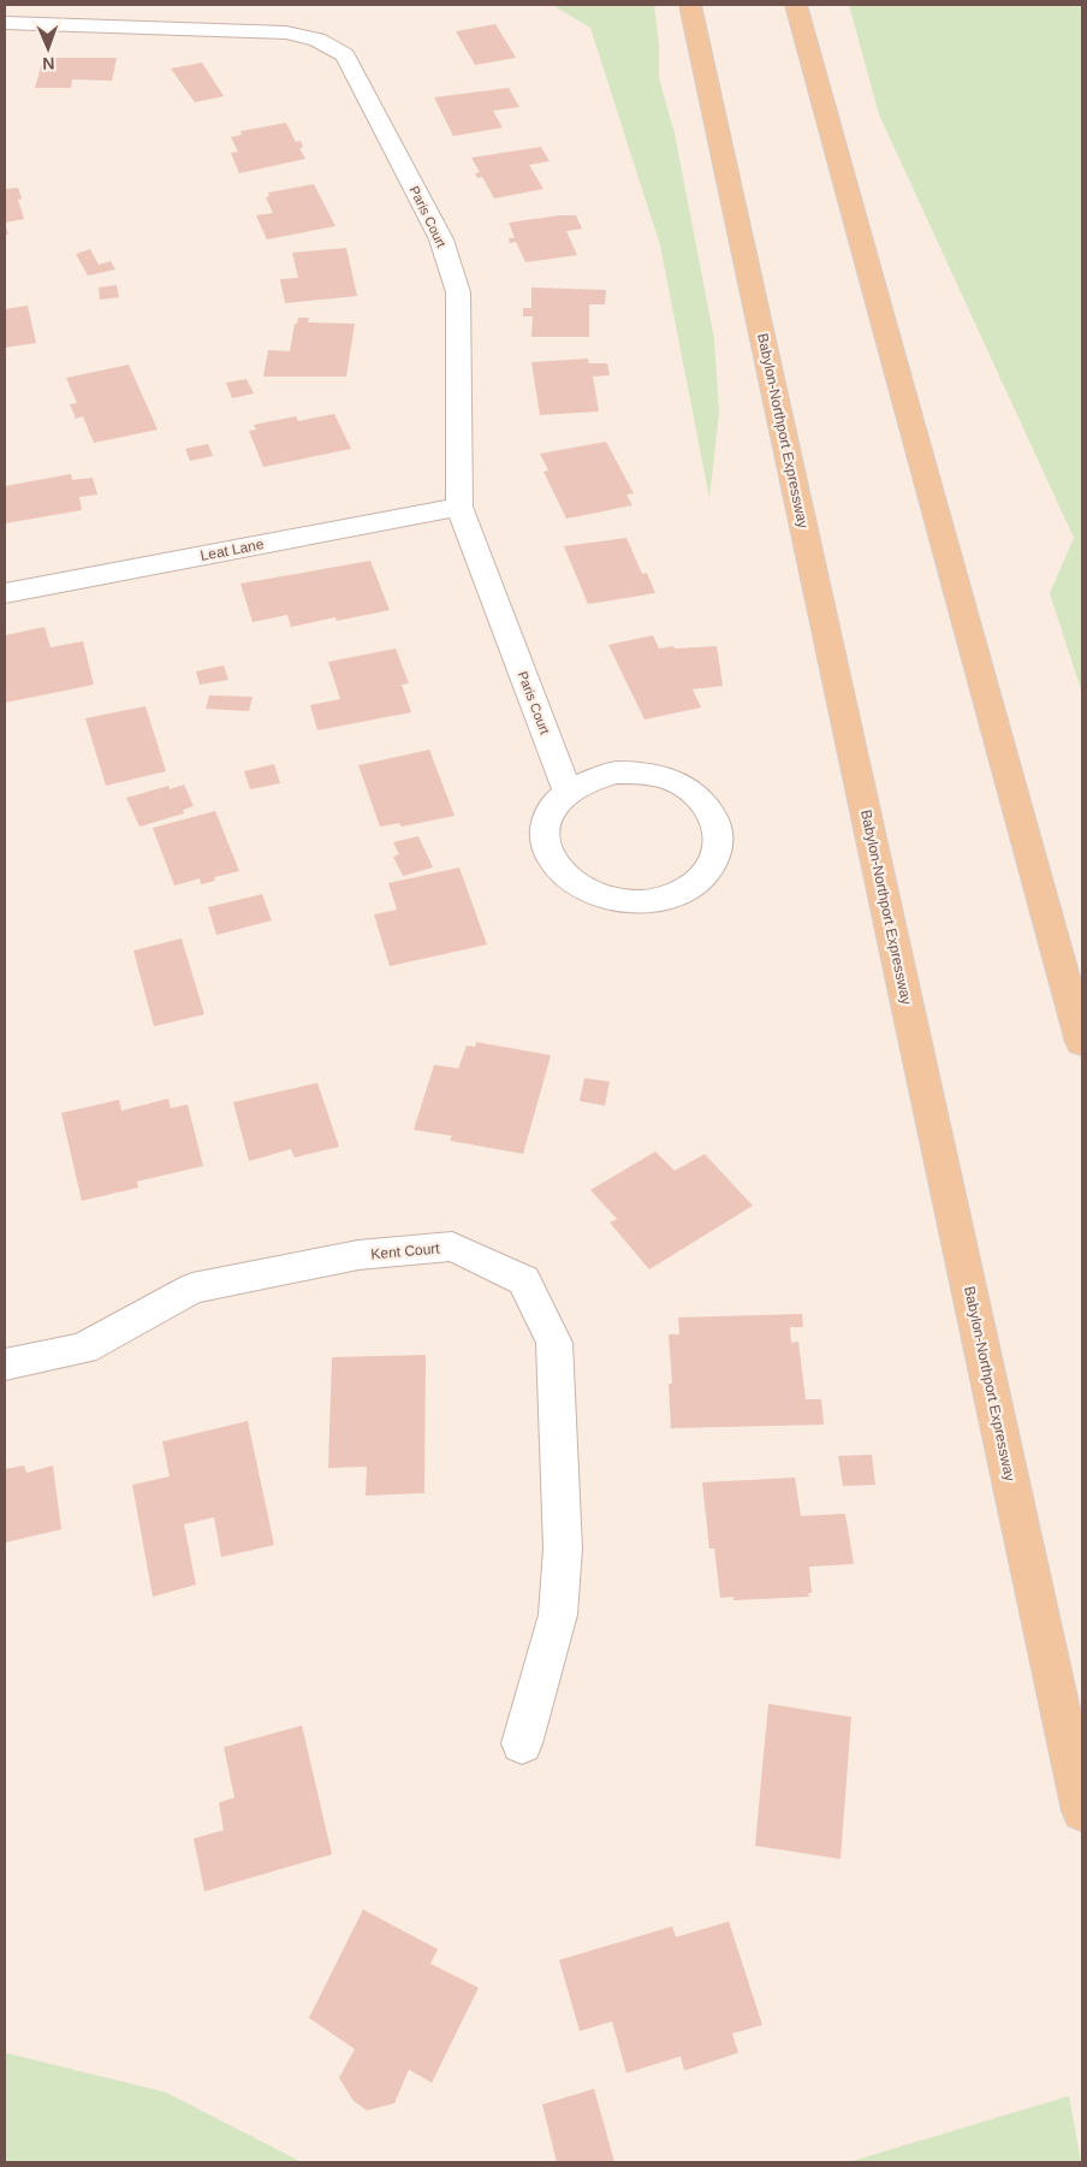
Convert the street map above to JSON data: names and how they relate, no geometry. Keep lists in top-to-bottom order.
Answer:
{
  "streets": {
    "main road": ["Babylon-Northport Expressway"],
    "street": ["Paris Court", "Leat Lane", "Kent Court"]
  },
  "crossings": [
    ["Paris Court", "Leat Lane"]
  ],
  "north": "bottom"
}
